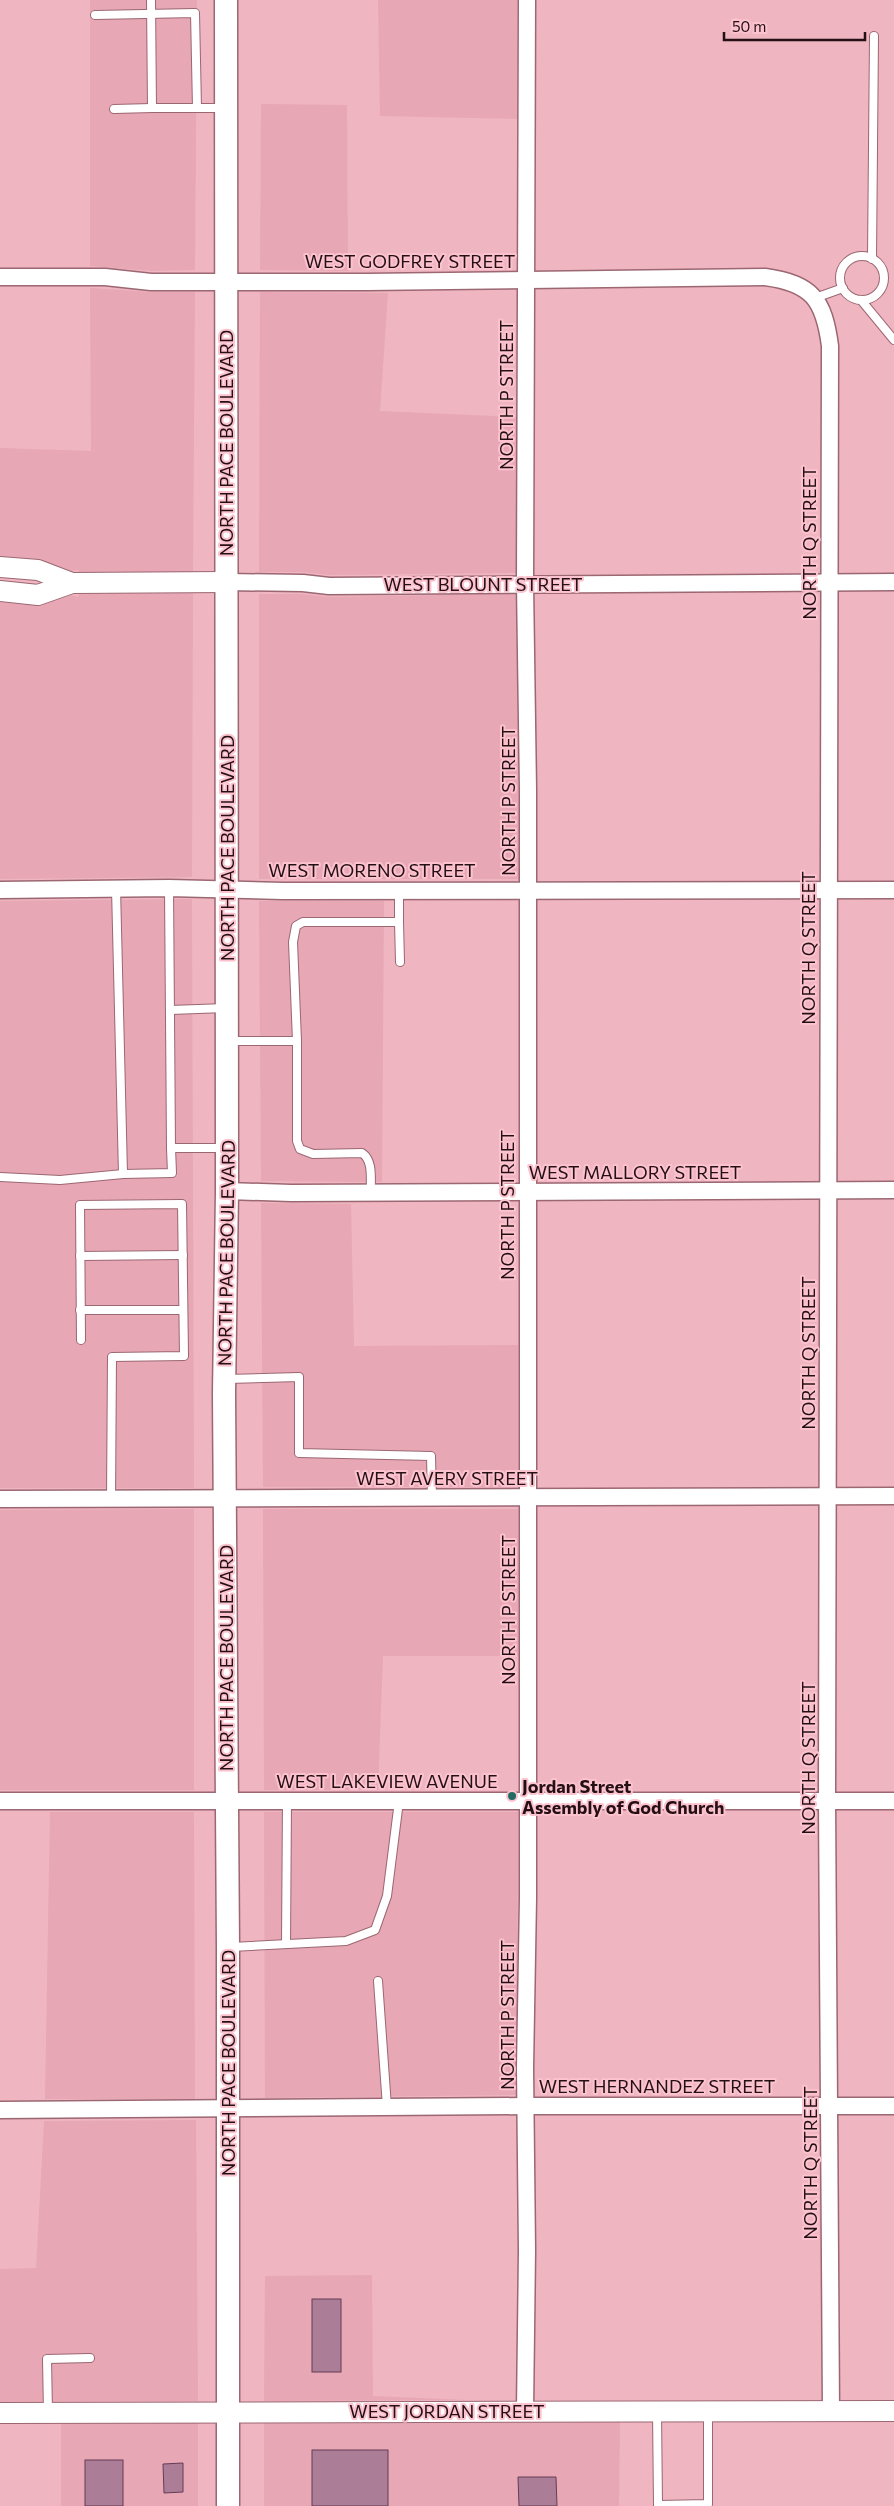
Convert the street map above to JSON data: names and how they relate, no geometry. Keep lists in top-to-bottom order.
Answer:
{
  "streets": {
    "main road": ["NORTH PACE BOULEVARD"],
    "street": [
      "WEST GODFREY STREET",
      "NORTH P STREET",
      "NORTH Q STREET",
      "WEST BLOUNT STREET",
      "WEST MORENO STREET",
      "WEST MALLORY STREET",
      "WEST AVERY STREET",
      "WEST LAKEVIEW AVENUE",
      "WEST HERNANDEZ STREET",
      "WEST JORDAN STREET"
    ]
  },
  "crossings": [
    ["WEST GODFREY STREET", "NORTH P STREET"],
    ["WEST GODFREY STREET", "NORTH PACE BOULEVARD"],
    ["WEST GODFREY STREET", "NORTH Q STREET"],
    ["NORTH P STREET", "WEST BLOUNT STREET"],
    ["NORTH P STREET", "WEST MORENO STREET"],
    ["NORTH P STREET", "WEST MALLORY STREET"],
    ["NORTH P STREET", "WEST AVERY STREET"],
    ["NORTH P STREET", "WEST LAKEVIEW AVENUE"],
    ["NORTH P STREET", "WEST HERNANDEZ STREET"],
    ["NORTH P STREET", "WEST JORDAN STREET"],
    ["NORTH PACE BOULEVARD", "WEST BLOUNT STREET"],
    ["NORTH PACE BOULEVARD", "WEST MORENO STREET"],
    ["NORTH PACE BOULEVARD", "WEST MALLORY STREET"],
    ["NORTH PACE BOULEVARD", "WEST AVERY STREET"],
    ["NORTH PACE BOULEVARD", "WEST LAKEVIEW AVENUE"],
    ["NORTH PACE BOULEVARD", "WEST HERNANDEZ STREET"],
    ["NORTH PACE BOULEVARD", "WEST JORDAN STREET"],
    ["NORTH Q STREET", "WEST BLOUNT STREET"],
    ["NORTH Q STREET", "WEST MORENO STREET"],
    ["NORTH Q STREET", "WEST MALLORY STREET"],
    ["NORTH Q STREET", "WEST AVERY STREET"],
    ["NORTH Q STREET", "WEST LAKEVIEW AVENUE"],
    ["NORTH Q STREET", "WEST HERNANDEZ STREET"],
    ["NORTH Q STREET", "WEST JORDAN STREET"]
  ],
  "places": ["Jordan Street Assembly of God Church"],
  "scale_bar": "50 m"
}
